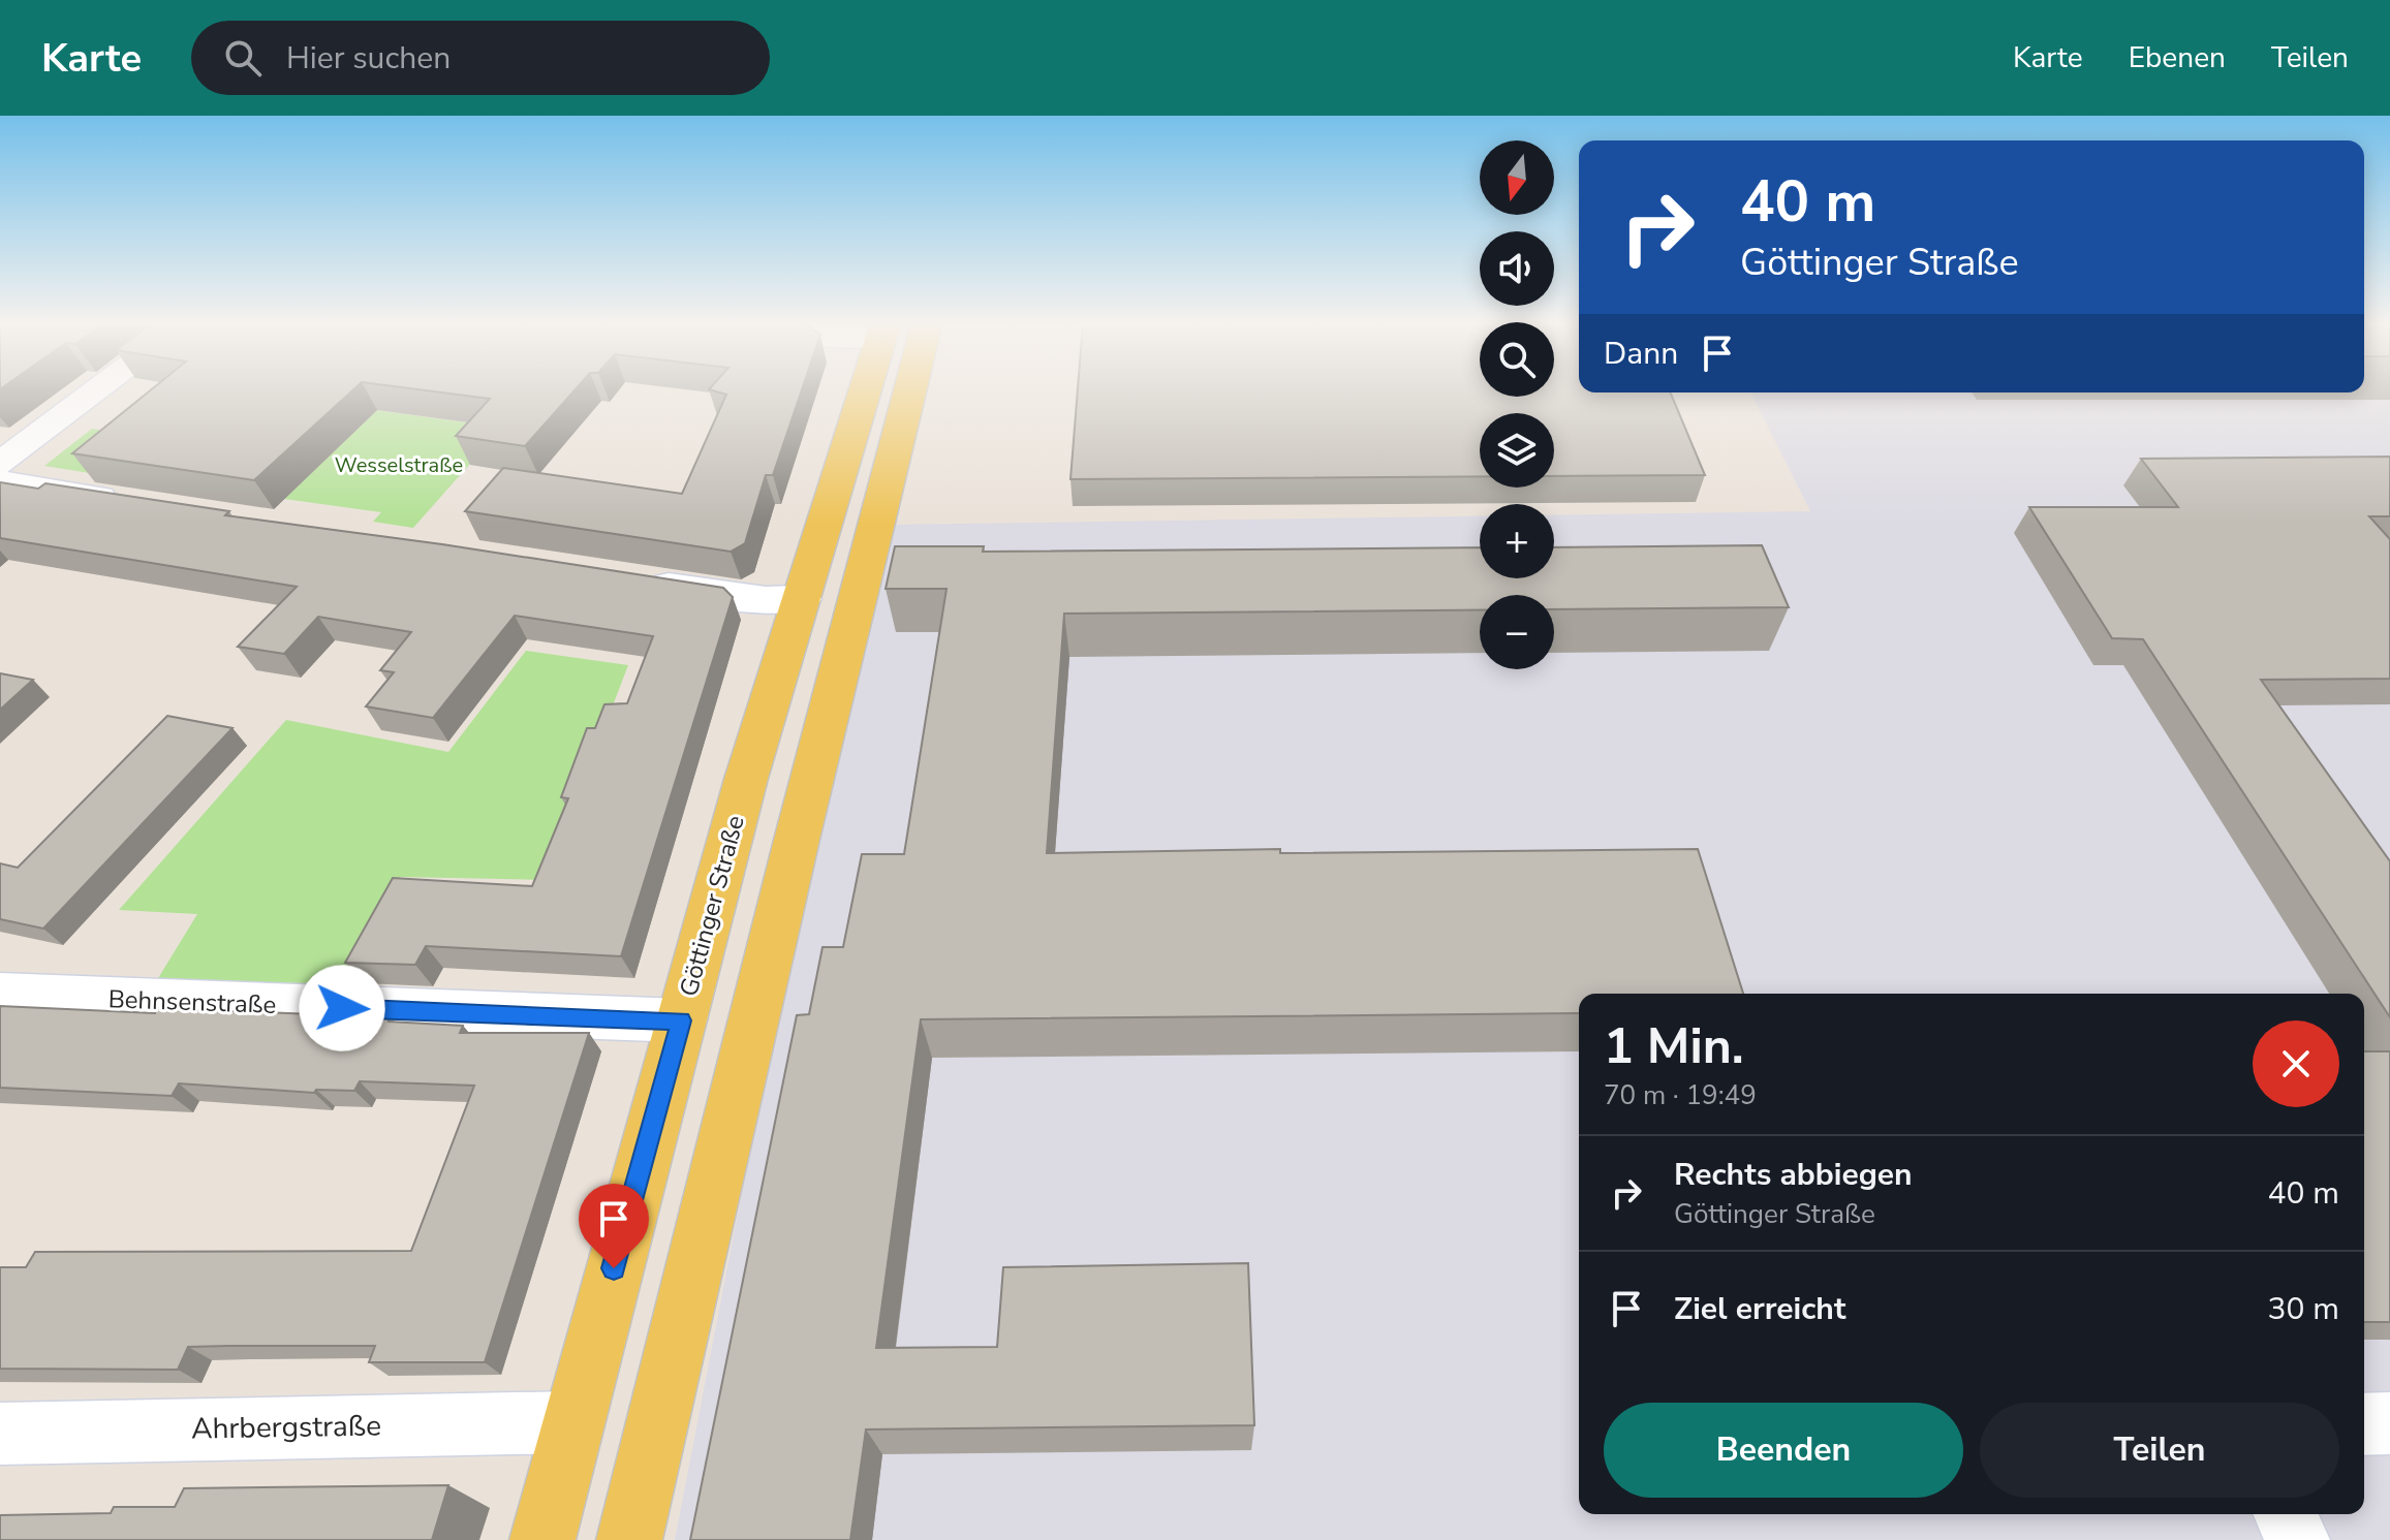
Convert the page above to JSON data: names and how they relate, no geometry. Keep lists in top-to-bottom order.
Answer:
{
  "streets": {
    "main road": ["Göttinger Straße"],
    "street": ["Behnsenstraße", "Ahrbergstraße"]
  },
  "crossings": [
    ["Göttinger Straße", "Behnsenstraße"],
    ["Göttinger Straße", "Ahrbergstraße"]
  ],
  "parks": ["Wesselstraße"],
  "north": "bottom",
  "page": {
    "header": "Karte",
    "search": "Hier suchen",
    "nav": ["Karte", "Ebenen", "Teilen"],
    "map_buttons": ["+", "−"],
    "turn": ["40 m", "Göttinger Straße"],
    "then": "Dann",
    "heading": ["1 Min.", "70 m · 19:49"],
    "list": [
      {
        "name": "Rechts abbiegen",
        "note": "Göttinger Straße",
        "value": "40 m"
      },
      {
        "name": "Ziel erreicht",
        "value": "30 m"
      }
    ],
    "buttons": ["Beenden", "Teilen"]
  }
}
